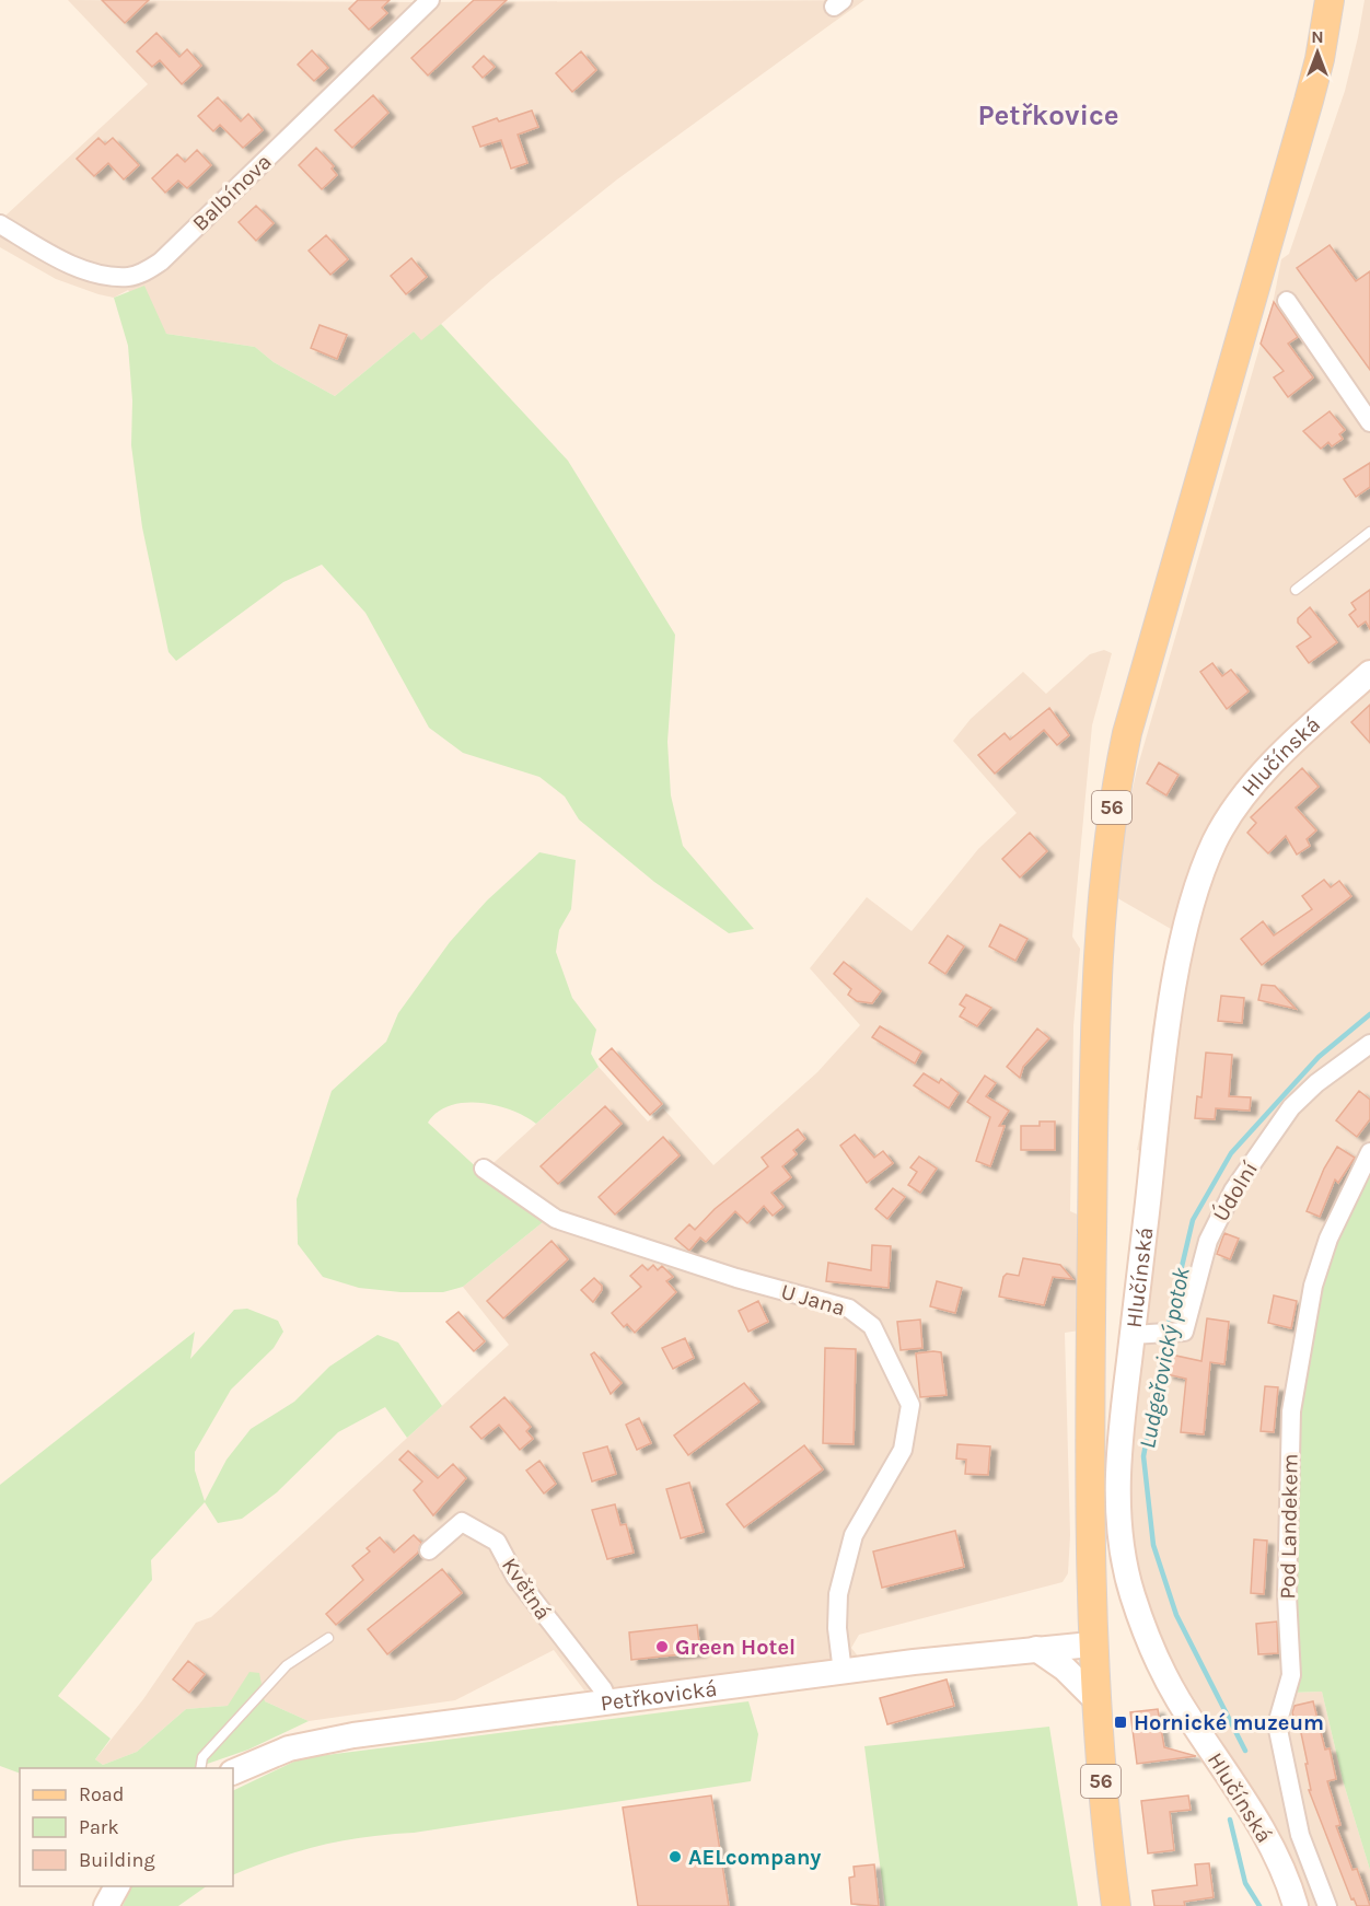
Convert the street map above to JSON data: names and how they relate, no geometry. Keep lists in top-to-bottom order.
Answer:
{
  "streets": {
    "main road": ["56"],
    "street": [
      "Balbínova",
      "Hlučínská",
      "Údolní",
      "U Jana",
      "Pod Landekem",
      "Květná",
      "Petřkovická"
    ]
  },
  "crossings": [
    ["Hlučínská", "Údolní"],
    ["56", "Petřkovická"],
    ["U Jana", "Petřkovická"],
    ["Květná", "Petřkovická"]
  ],
  "districts": ["Petřkovice"],
  "water": ["Ludgeřovický potok"],
  "places": {
    "other": ["Green Hotel", "AELcompany"],
    "transit": ["Hornické muzeum"]
  },
  "legend": ["Road", "Park", "Building"],
  "north": "top"
}
